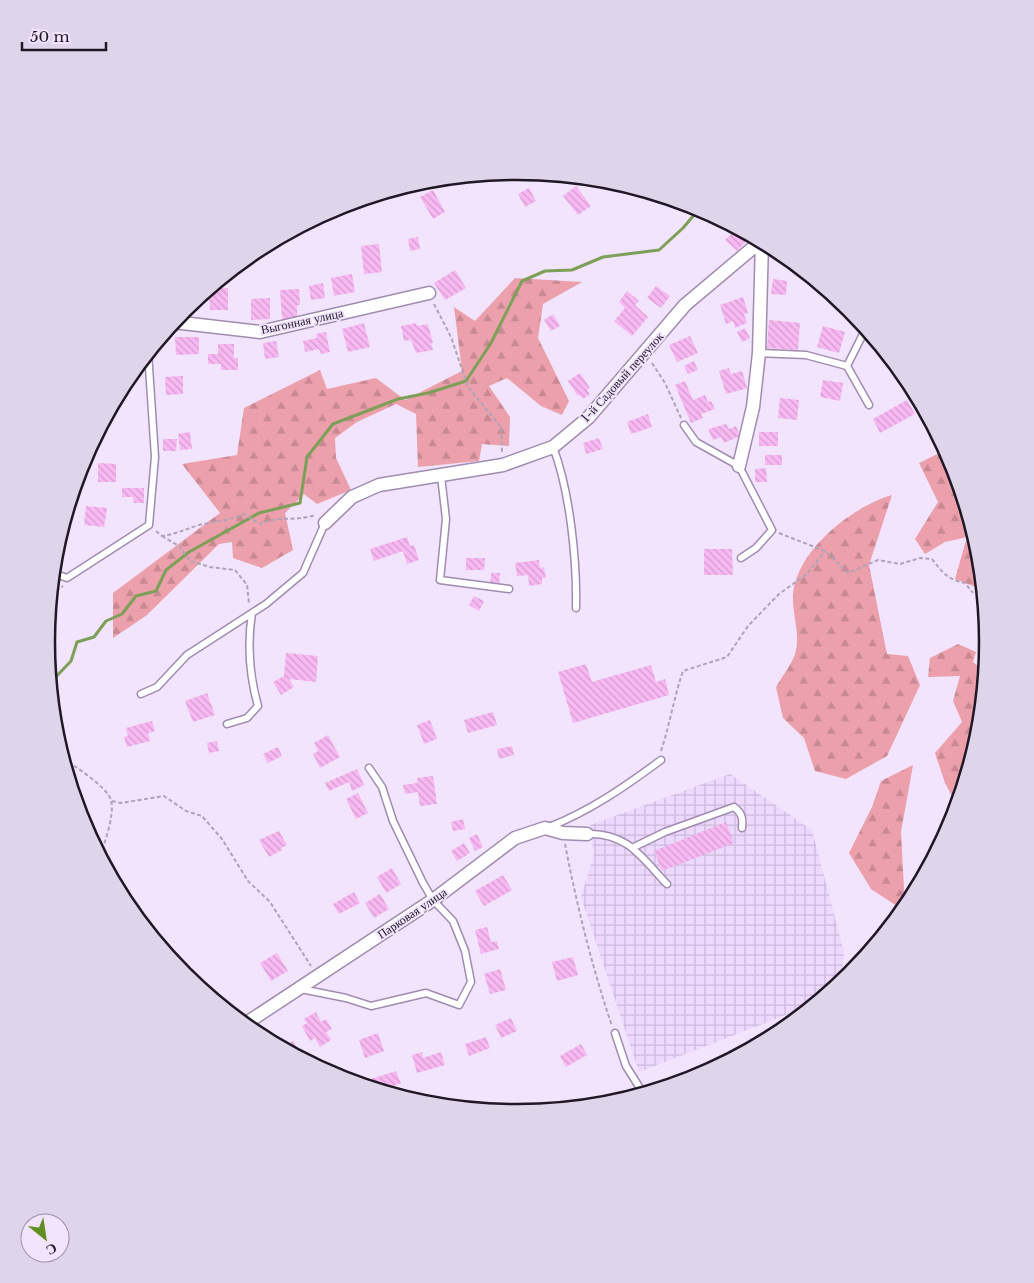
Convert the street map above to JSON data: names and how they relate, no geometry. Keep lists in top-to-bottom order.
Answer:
{
  "streets": {
    "street": ["Выгонная улица", "1-й Садовый переулок", "Парковая улица"]
  },
  "scale_bar": "50 m",
  "north": "bottom right"
}
